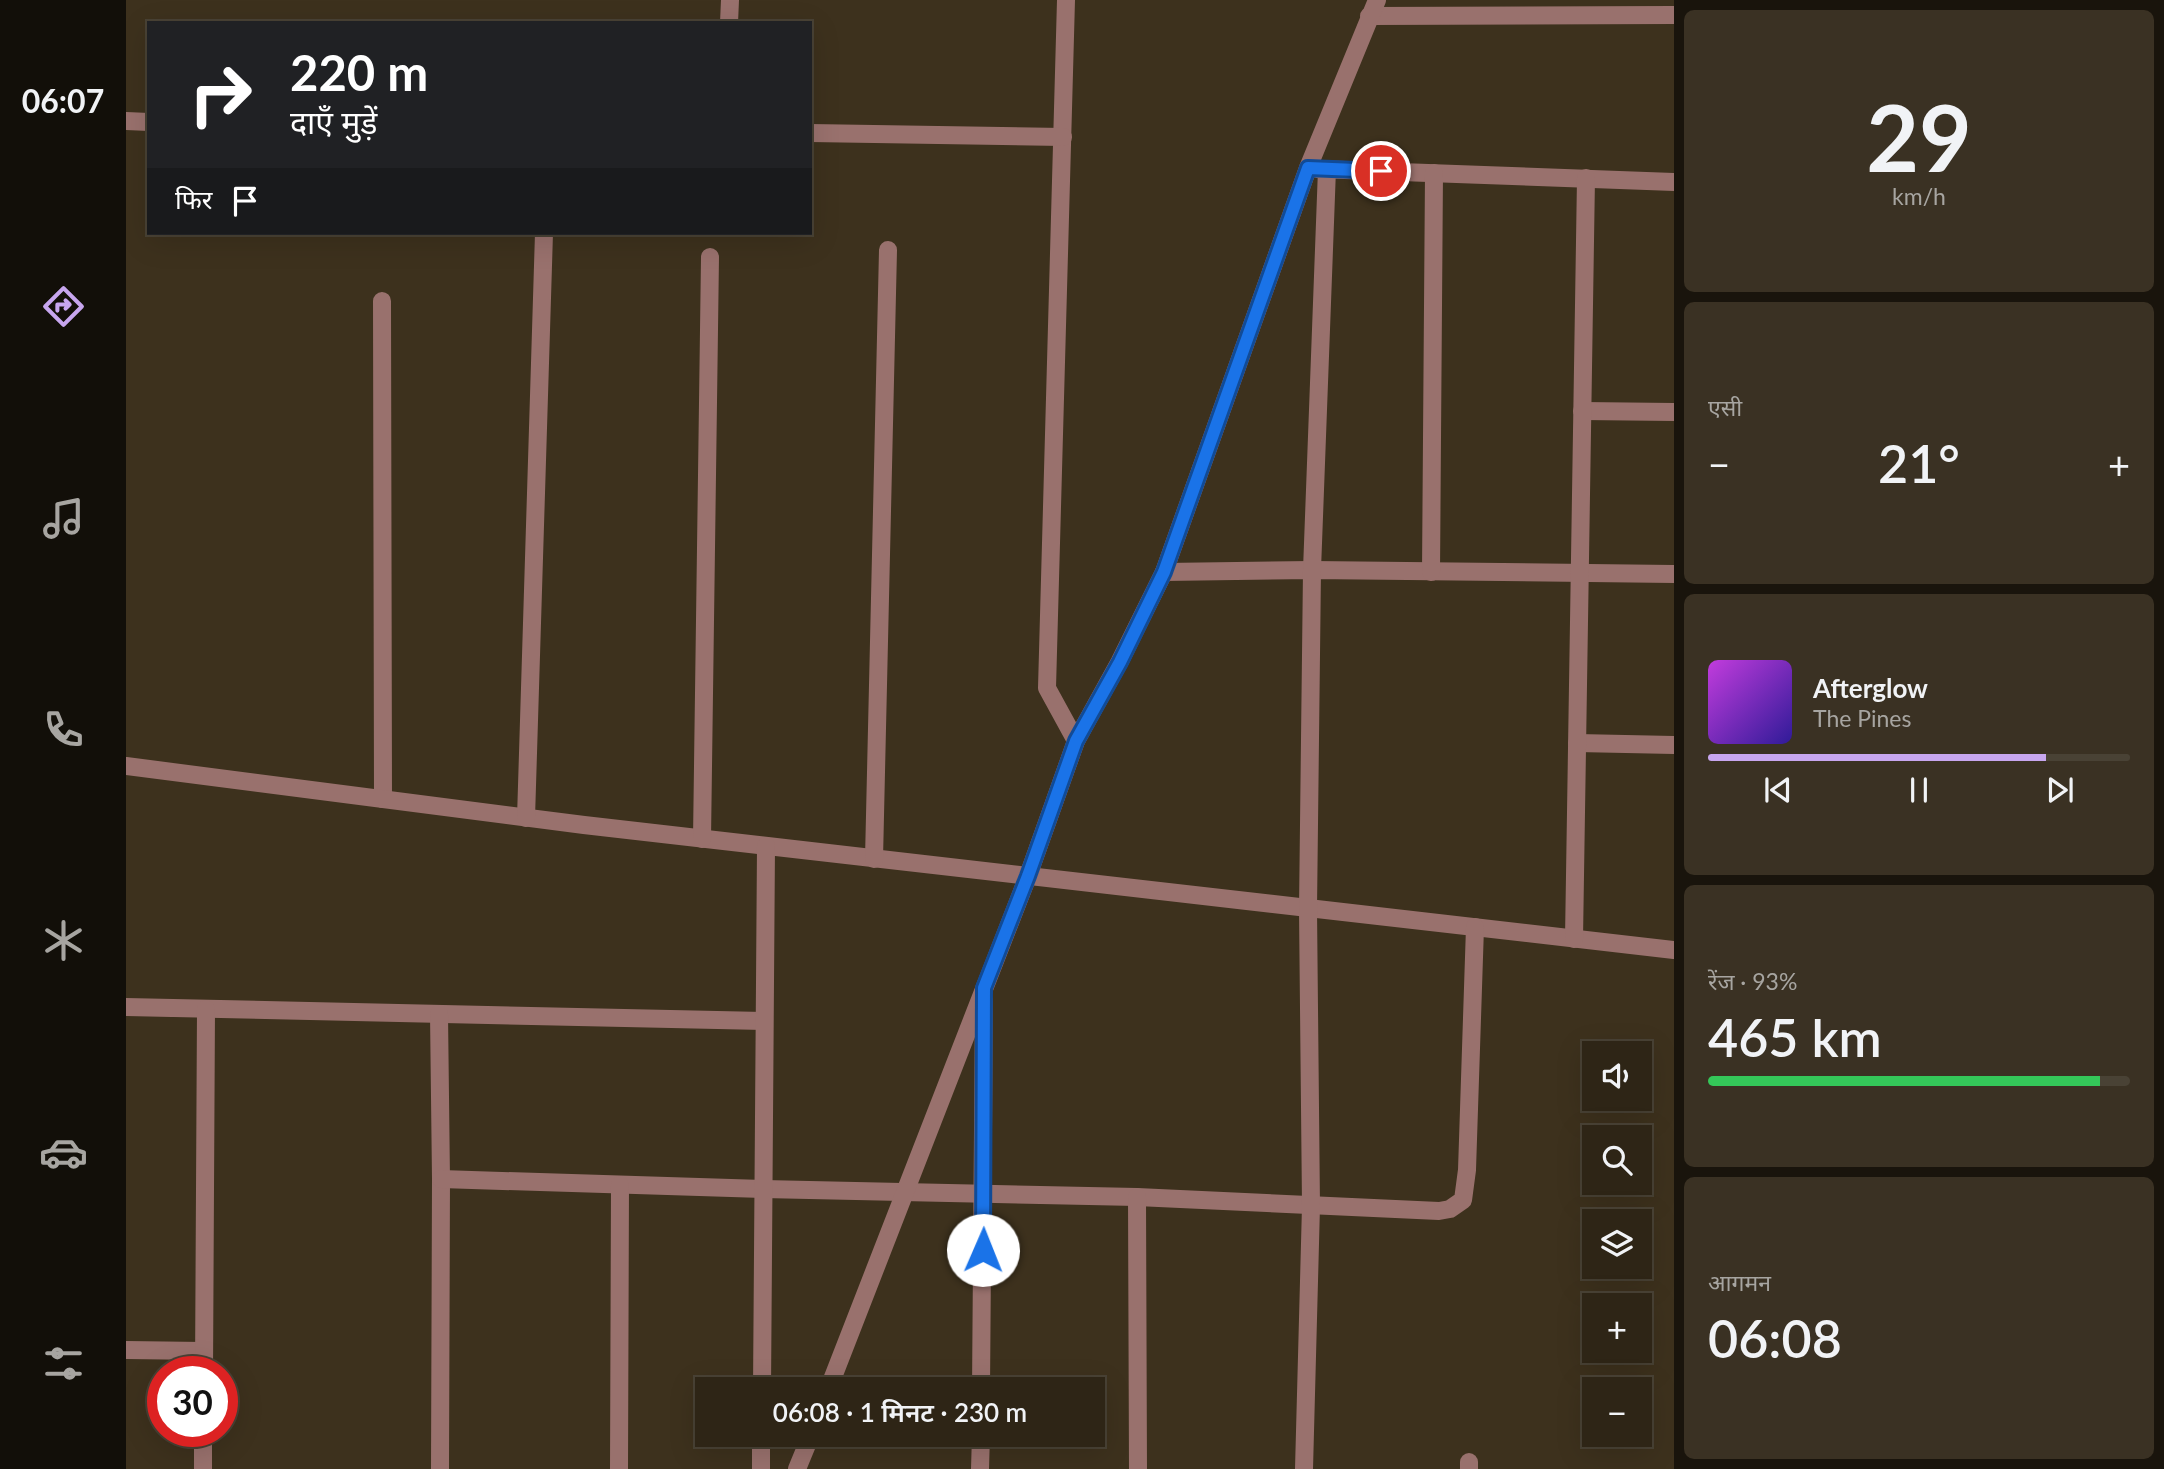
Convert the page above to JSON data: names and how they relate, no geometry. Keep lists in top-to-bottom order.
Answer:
{
  "page": {
    "tabs": "06:07",
    "tile": [
      ["29", "km/h"],
      "एसी",
      ["रेंज · 93%", "465 km"],
      ["आगमन", "06:08"]
    ],
    "turn": ["220 m", "दाएँ मुड़ें"],
    "then": "फिर",
    "heat": ["−", "21°", "+"],
    "song": ["Afterglow", "The Pines"],
    "map_buttons": ["+", "−"],
    "limit": "30",
    "trip": "06:08 · 1 मिनट · 230 m"
  }
}
